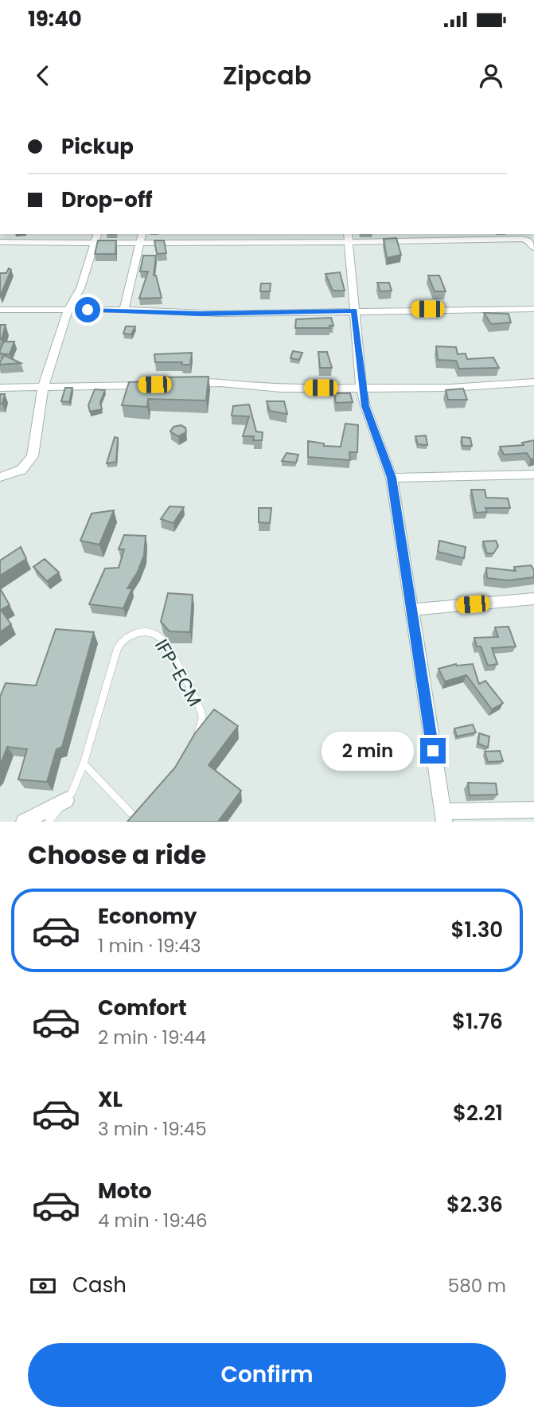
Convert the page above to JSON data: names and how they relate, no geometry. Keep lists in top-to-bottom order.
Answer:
{
  "streets": {
    "lane": ["IFP-ECM"]
  },
  "page": {
    "status": "19:40",
    "header": "Zipcab",
    "banner": ["Pickup", "Drop-off"],
    "bubble": "2 min",
    "heading": "Choose a ride",
    "list": [
      {
        "name": "Economy",
        "note": "1 min · 19:43",
        "value": "$1.30"
      },
      {
        "name": "Comfort",
        "note": "2 min · 19:44",
        "value": "$1.76"
      },
      {
        "name": "XL",
        "note": "3 min · 19:45",
        "value": "$2.21"
      },
      {
        "name": "Moto",
        "note": "4 min · 19:46",
        "value": "$2.36"
      }
    ],
    "pay": ["Cash", "580 m"],
    "buttons": "Confirm"
  }
}
